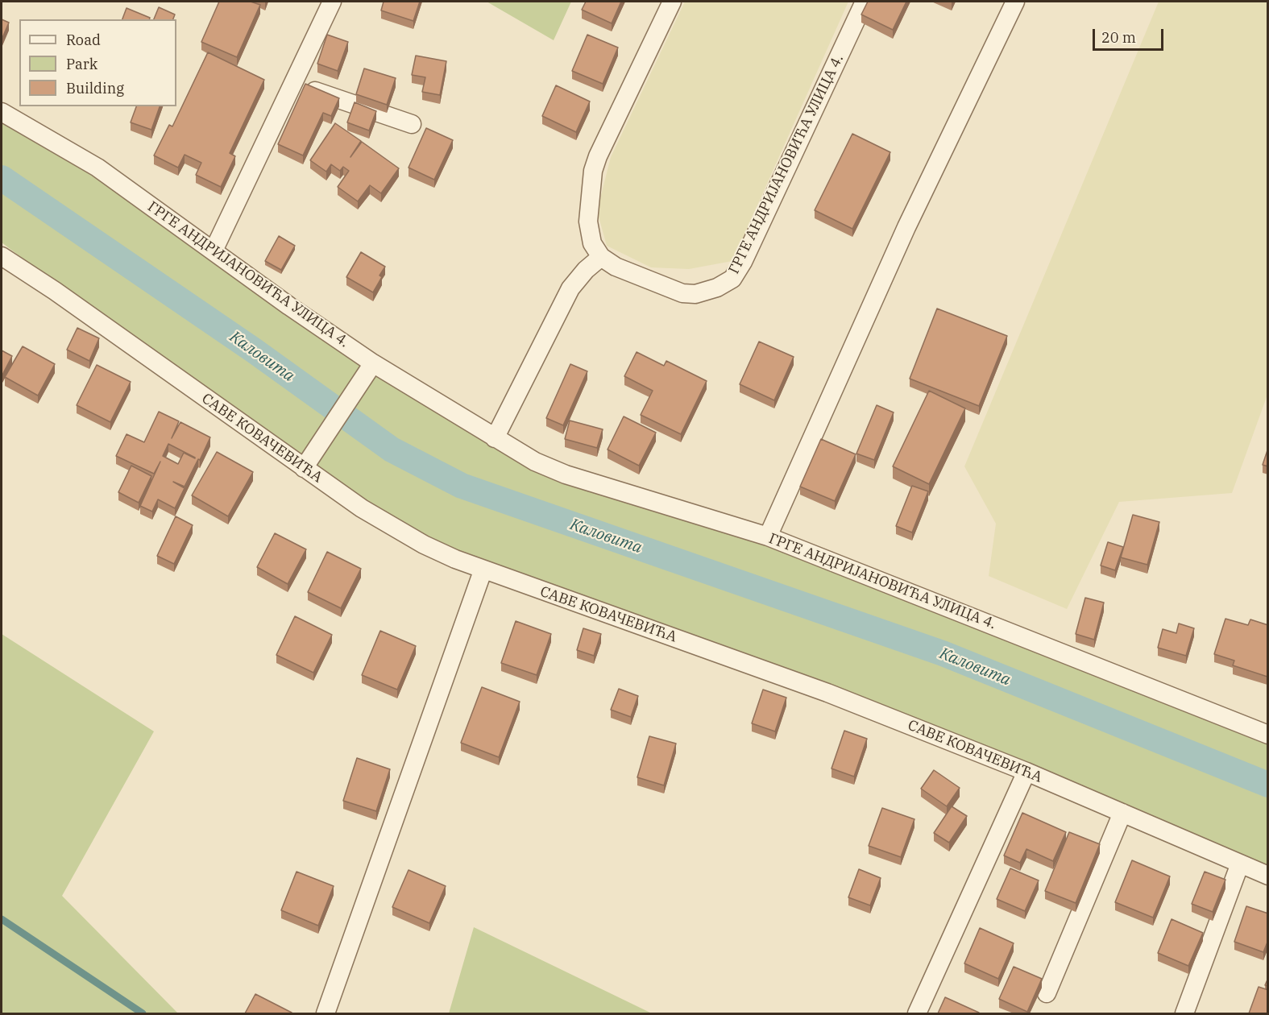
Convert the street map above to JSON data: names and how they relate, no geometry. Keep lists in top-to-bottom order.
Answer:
{
  "streets": {
    "street": ["ГРГЕ АНДРИЈАНОВИЋА УЛИЦА 4.", "САВЕ КОВАЧЕВИЋА"]
  },
  "water": ["Каловита"],
  "legend": ["Road", "Park", "Building"],
  "scale_bar": "20 m"
}
